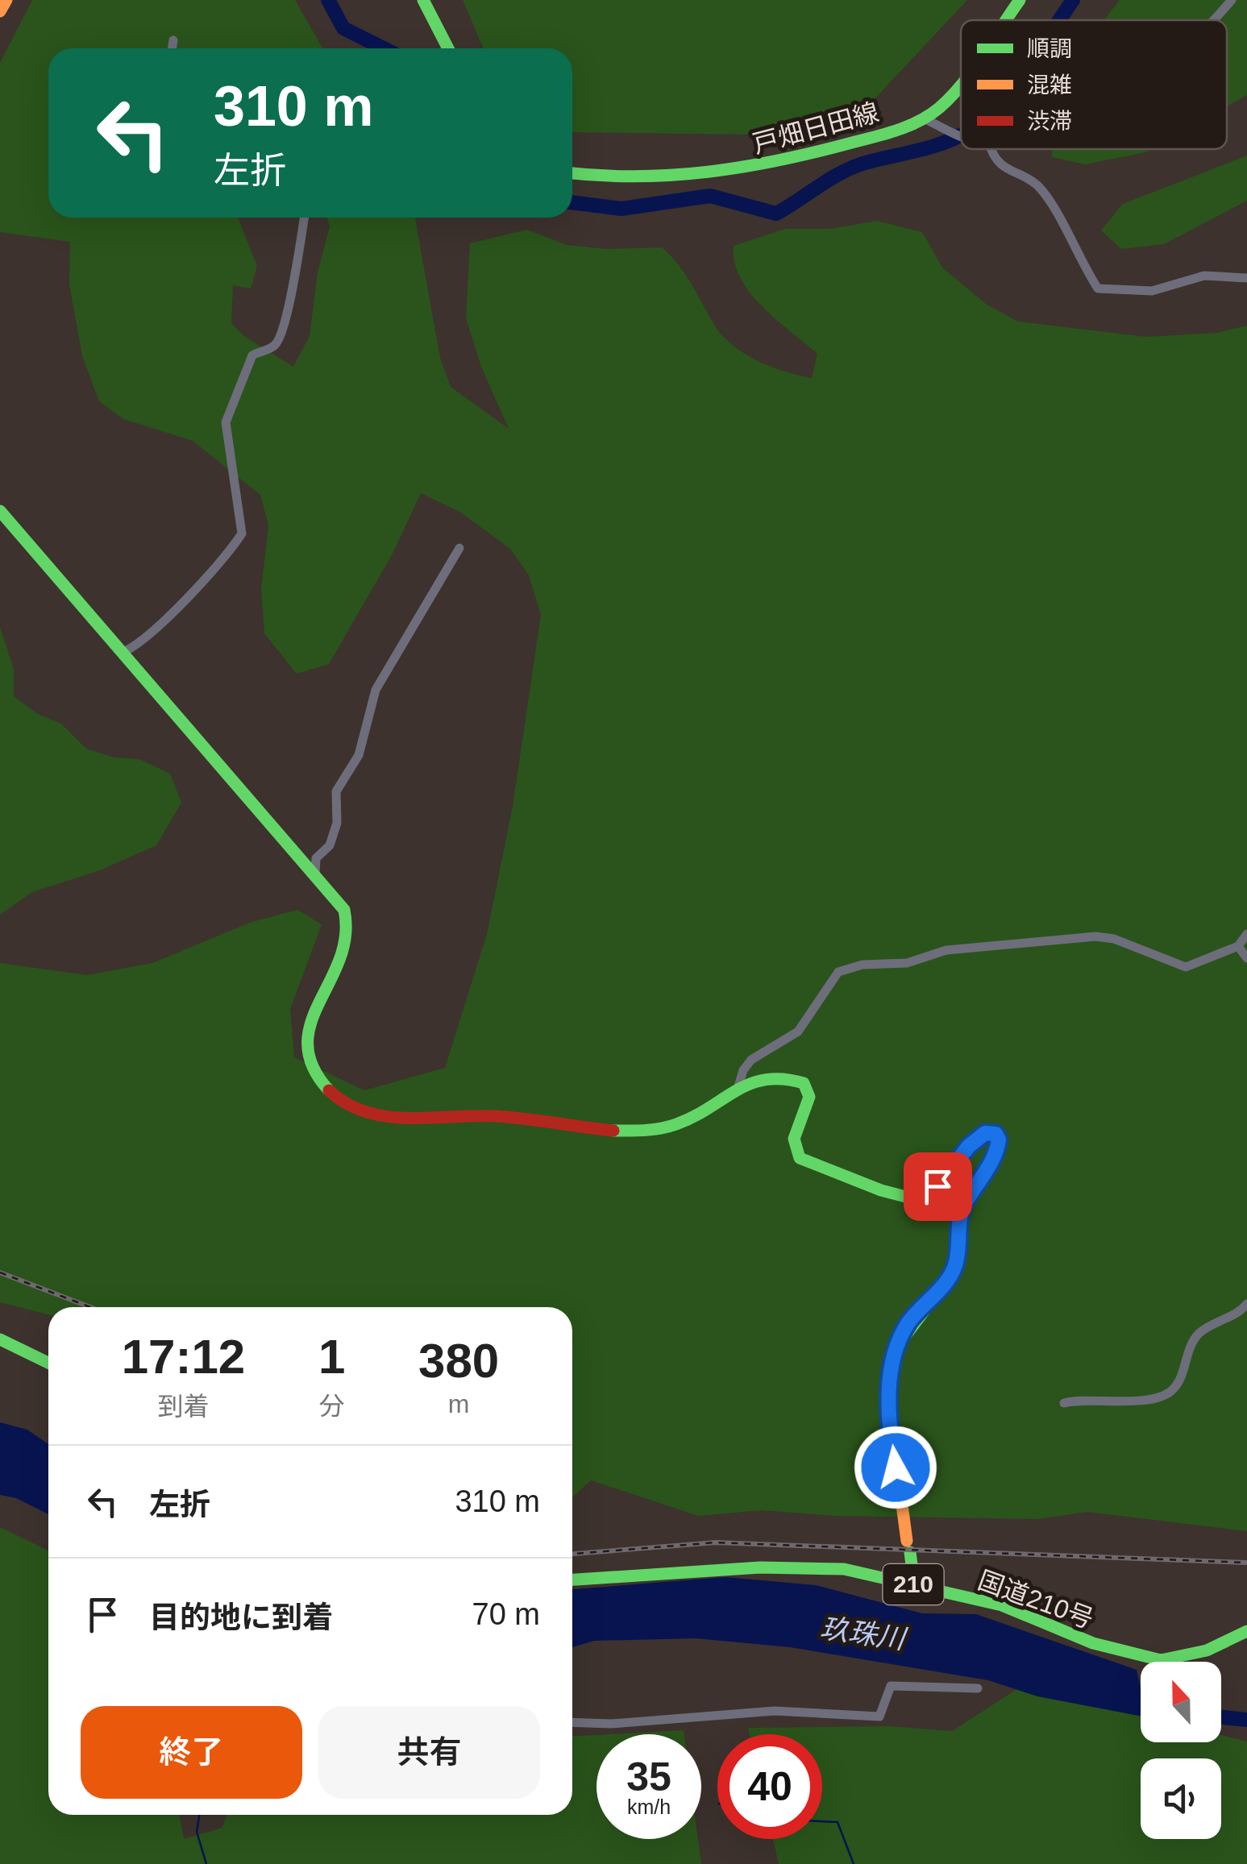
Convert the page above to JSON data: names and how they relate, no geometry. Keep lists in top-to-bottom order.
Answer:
{
  "streets": {
    "main road": ["戸畑日田線", "210", "国道210号"]
  },
  "water": ["玖珠川"],
  "legend": ["順調", "混雑", "渋滞"],
  "north": "top",
  "page": {
    "turn": ["310 m", "左折"],
    "eta": [
      "17:12",
      "到着",
      "1",
      "分",
      "380",
      "m"
    ],
    "list": [
      {
        "name": "左折",
        "value": "310 m"
      },
      {
        "name": "目的地に到着",
        "value": "70 m"
      }
    ],
    "buttons": ["終了", "共有"],
    "speed": "35 km/h",
    "limit": "40"
  }
}
